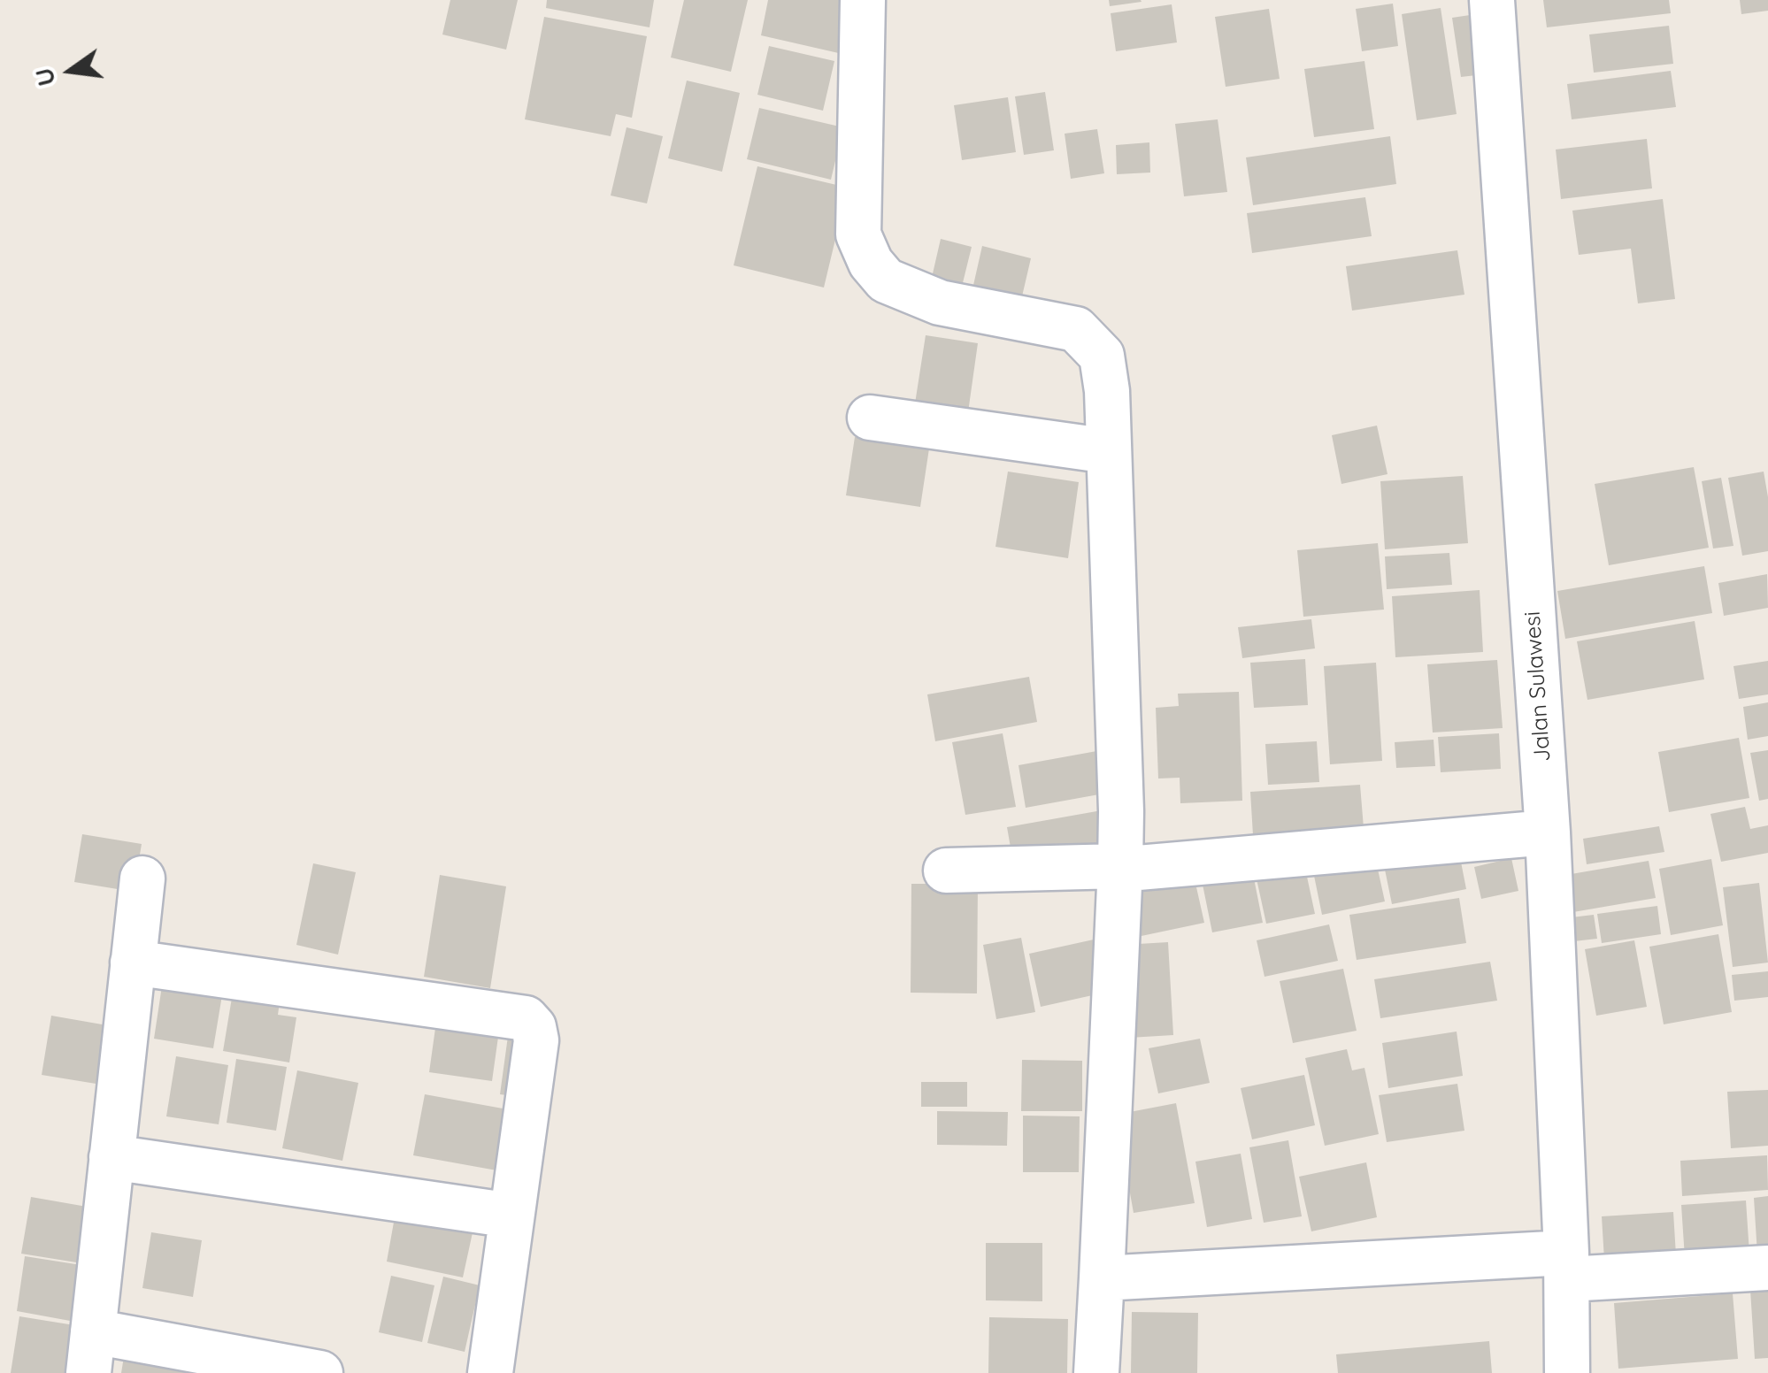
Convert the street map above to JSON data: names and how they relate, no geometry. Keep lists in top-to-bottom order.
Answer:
{
  "streets": {
    "street": ["Jalan Sulawesi"]
  },
  "north": "left"
}
